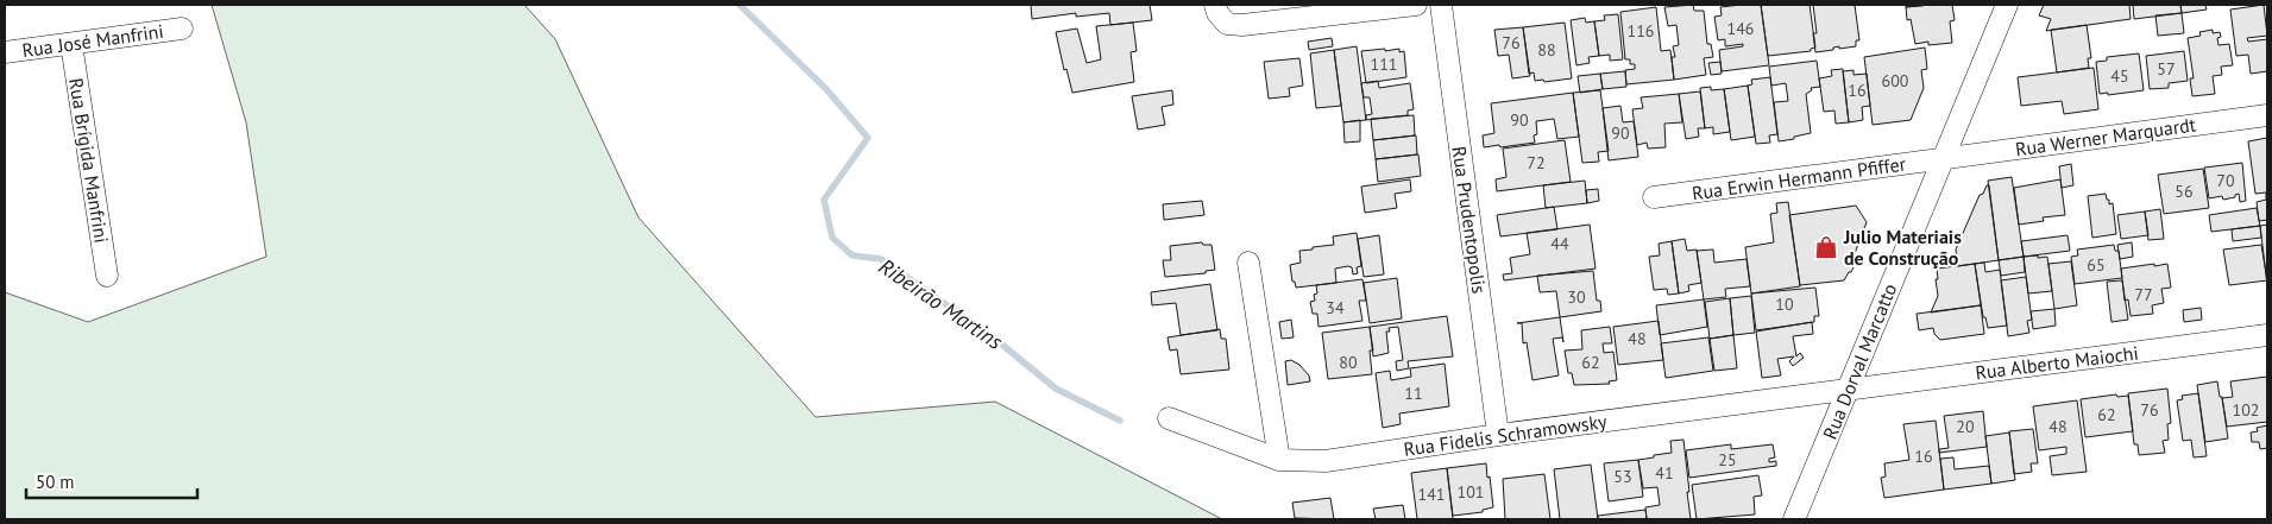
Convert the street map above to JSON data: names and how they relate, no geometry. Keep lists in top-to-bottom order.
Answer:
{
  "streets": {
    "street": [
      "Rua José Manfrini",
      "Rua Werner Marquardt",
      "Rua Brígida Manfrini",
      "Rua Erwin Hermann Pfiffer",
      "Rua Prudentopolis",
      "Rua Dorval Marcatto",
      "Rua Alberto Maiochi",
      "Rua Fidelis Schramowsky"
    ]
  },
  "crossings": [
    ["Rua José Manfrini", "Rua Brígida Manfrini"],
    ["Rua Werner Marquardt", "Rua Erwin Hermann Pfiffer"],
    ["Rua Werner Marquardt", "Rua Dorval Marcatto"],
    ["Rua Erwin Hermann Pfiffer", "Rua Dorval Marcatto"],
    ["Rua Prudentopolis", "Rua Fidelis Schramowsky"],
    ["Rua Dorval Marcatto", "Rua Alberto Maiochi"],
    ["Rua Dorval Marcatto", "Rua Fidelis Schramowsky"],
    ["Rua Alberto Maiochi", "Rua Fidelis Schramowsky"]
  ],
  "water": ["Ribeirão Martins"],
  "places": {
    "shop": ["Julio Materiais de Construção"]
  },
  "house_numbers": [
    "146",
    "116",
    "76",
    "88",
    "111",
    "57",
    "45",
    "600",
    "16",
    "90",
    "90",
    "72",
    "70",
    "56",
    "44",
    "65",
    "77",
    "30",
    "10",
    "34",
    "48",
    "80",
    "62",
    "11",
    "76",
    "102",
    "62",
    "20",
    "48",
    "16",
    "25",
    "41",
    "53",
    "101",
    "141"
  ],
  "scale_bar": "50 m"
}
